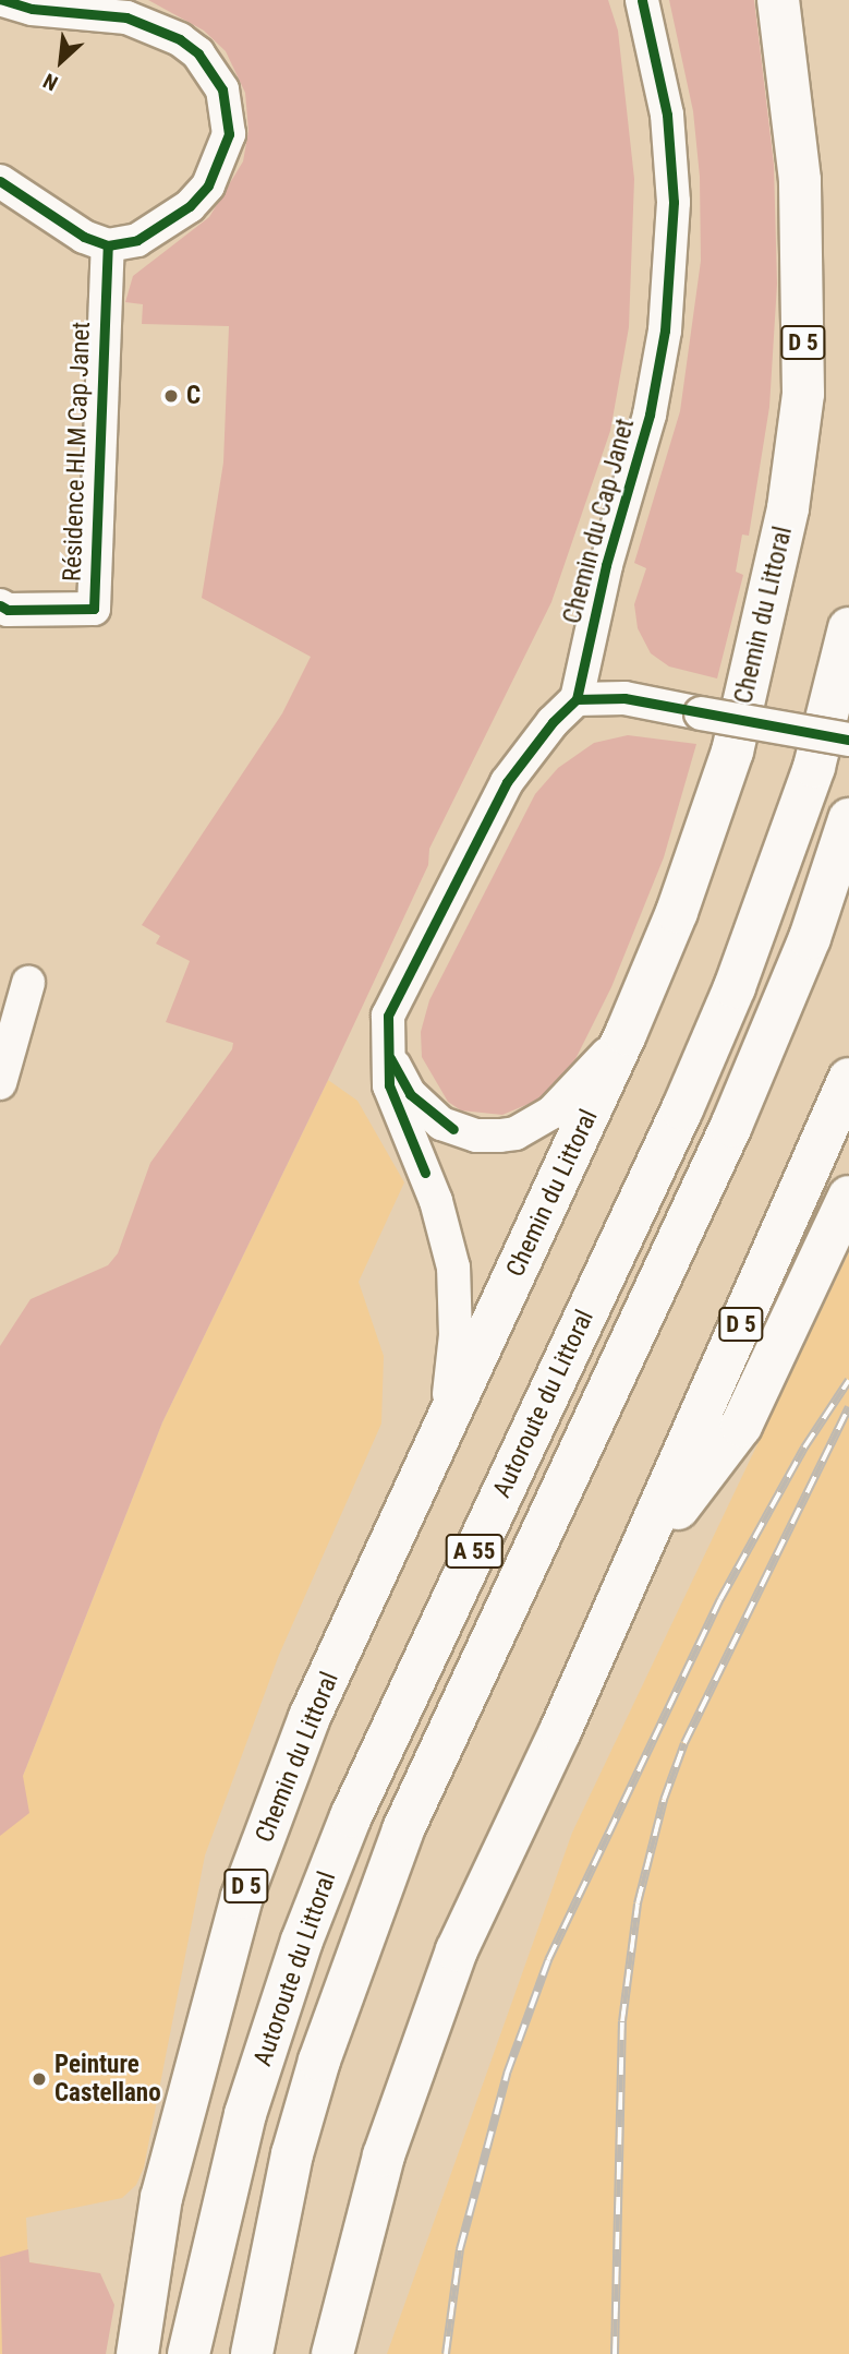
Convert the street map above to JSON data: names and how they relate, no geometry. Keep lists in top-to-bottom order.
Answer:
{
  "streets": {
    "main road": [
      "D 5",
      "Chemin du Littoral",
      "Autoroute du Littoral",
      "A 55"
    ],
    "street": ["Résidence HLM Cap Janet", "Chemin du Cap Janet"]
  },
  "places": ["C", "Peinture Castellano"],
  "north": "bottom left"
}
